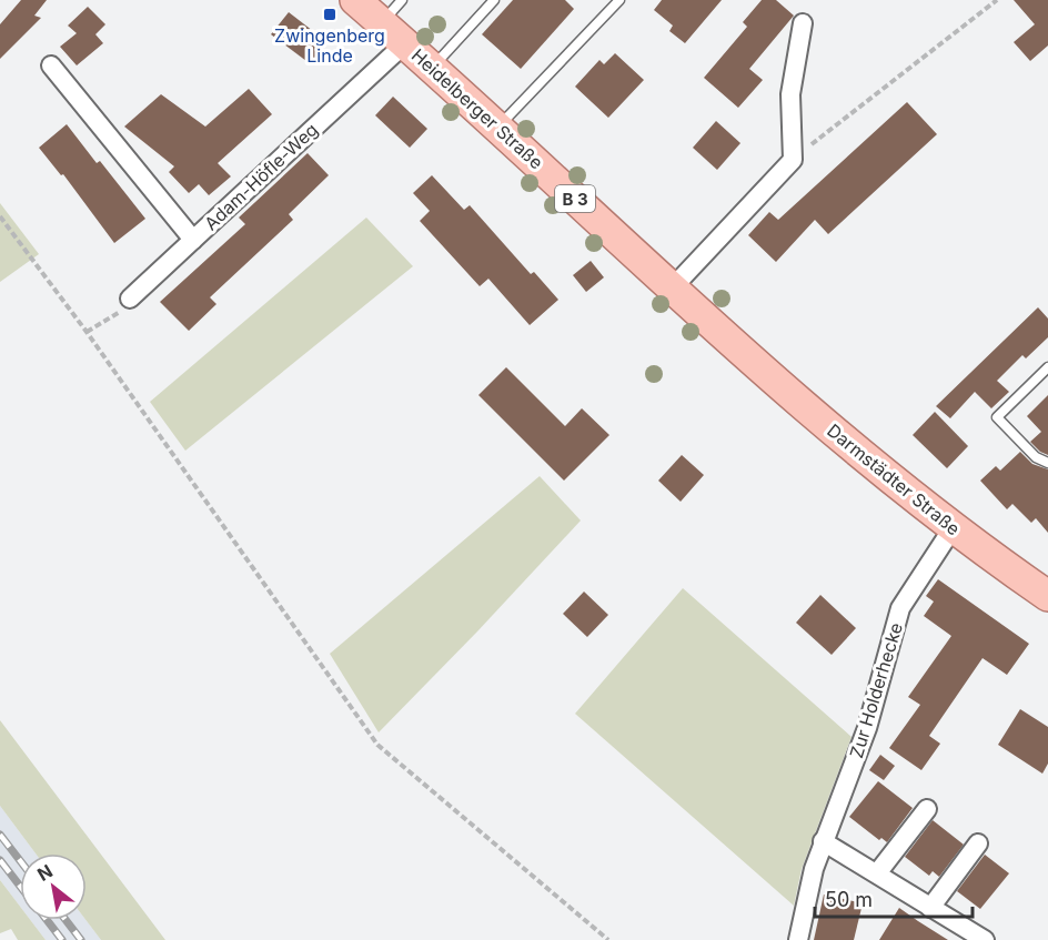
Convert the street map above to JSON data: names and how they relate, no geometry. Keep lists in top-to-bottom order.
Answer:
{
  "streets": {
    "main road": ["Heidelberger Straße", "B 3", "Darmstädter Straße"],
    "street": ["Adam-Höfle-Weg", "Zur Holderhecke"]
  },
  "crossings": [
    ["Heidelberger Straße", "Adam-Höfle-Weg"],
    ["Heidelberger Straße", "Darmstädter Straße"],
    ["Darmstädter Straße", "Zur Holderhecke"]
  ],
  "places": {
    "transit": ["Zwingenberg Linde"]
  },
  "scale_bar": "50 m",
  "north": "top left"
}
